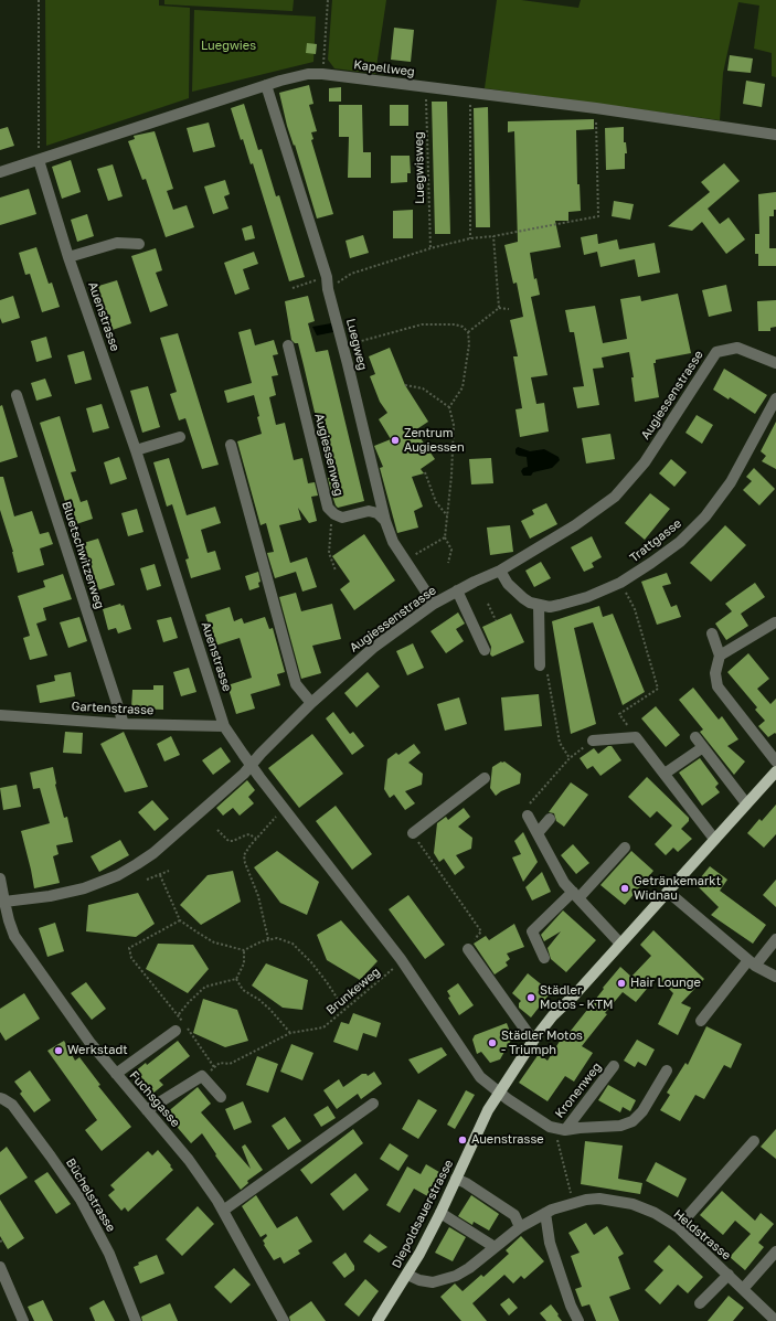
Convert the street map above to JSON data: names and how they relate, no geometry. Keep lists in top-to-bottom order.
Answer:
{
  "streets": {
    "main road": ["Diepoldsauerstrasse"],
    "street": [
      "Kapellweg",
      "Auenstrasse",
      "Luegweg",
      "Augiessenstrasse",
      "Augiessenweg",
      "Trattgasse",
      "Bluetschwitzerweg",
      "Gartenstrasse",
      "Kronenweg",
      "Fuchsgasse",
      "Büchelstrasse",
      "Heldstrasse"
    ],
    "path": ["Luegwisweg", "Brunkeweg"]
  },
  "crossings": [
    ["Kapellweg", "Luegwisweg"],
    ["Kapellweg", "Auenstrasse"],
    ["Kapellweg", "Luegweg"],
    ["Auenstrasse", "Augiessenstrasse"],
    ["Auenstrasse", "Gartenstrasse"],
    ["Auenstrasse", "Kronenweg"],
    ["Auenstrasse", "Diepoldsauerstrasse"],
    ["Luegweg", "Augiessenstrasse"],
    ["Luegweg", "Augiessenweg"],
    ["Augiessenstrasse", "Trattgasse"],
    ["Augiessenstrasse", "Fuchsgasse"],
    ["Bluetschwitzerweg", "Gartenstrasse"],
    ["Diepoldsauerstrasse", "Heldstrasse"]
  ],
  "parks": ["Luegwies"],
  "places": [
    "Zentrum Augiessen",
    "Getränkemarkt Widnau",
    "Hair Lounge",
    "Städler Motos - KTM",
    "Städler Motos - Triumph",
    "Werkstadt",
    "Auenstrasse"
  ]
}
